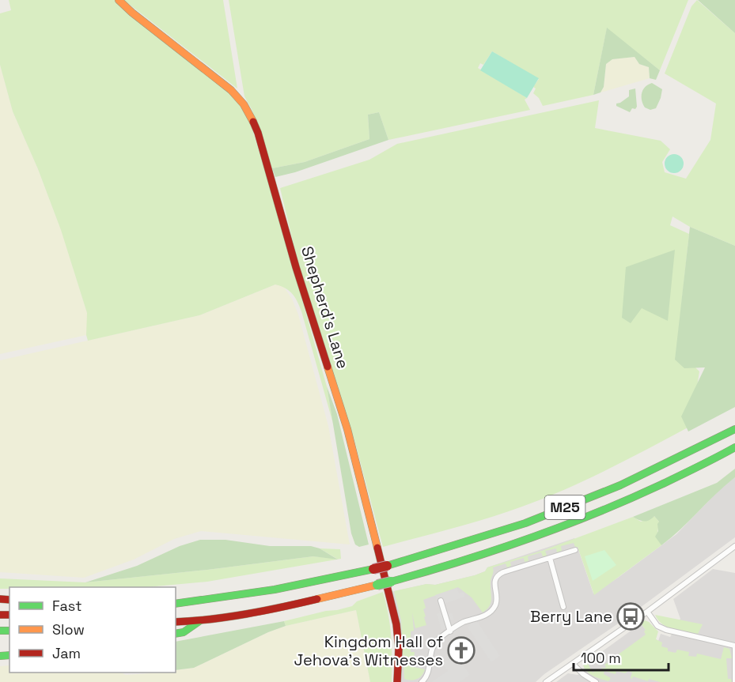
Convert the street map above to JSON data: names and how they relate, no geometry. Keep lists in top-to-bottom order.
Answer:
{
  "streets": {
    "main road": ["Shepherd's Lane", "M25"]
  },
  "places": {
    "bus stop": ["Berry Lane"],
    "church": ["Kingdom Hall of Jehova's Witnesses"]
  },
  "legend": ["Fast", "Slow", "Jam"],
  "scale_bar": "100 m"
}
